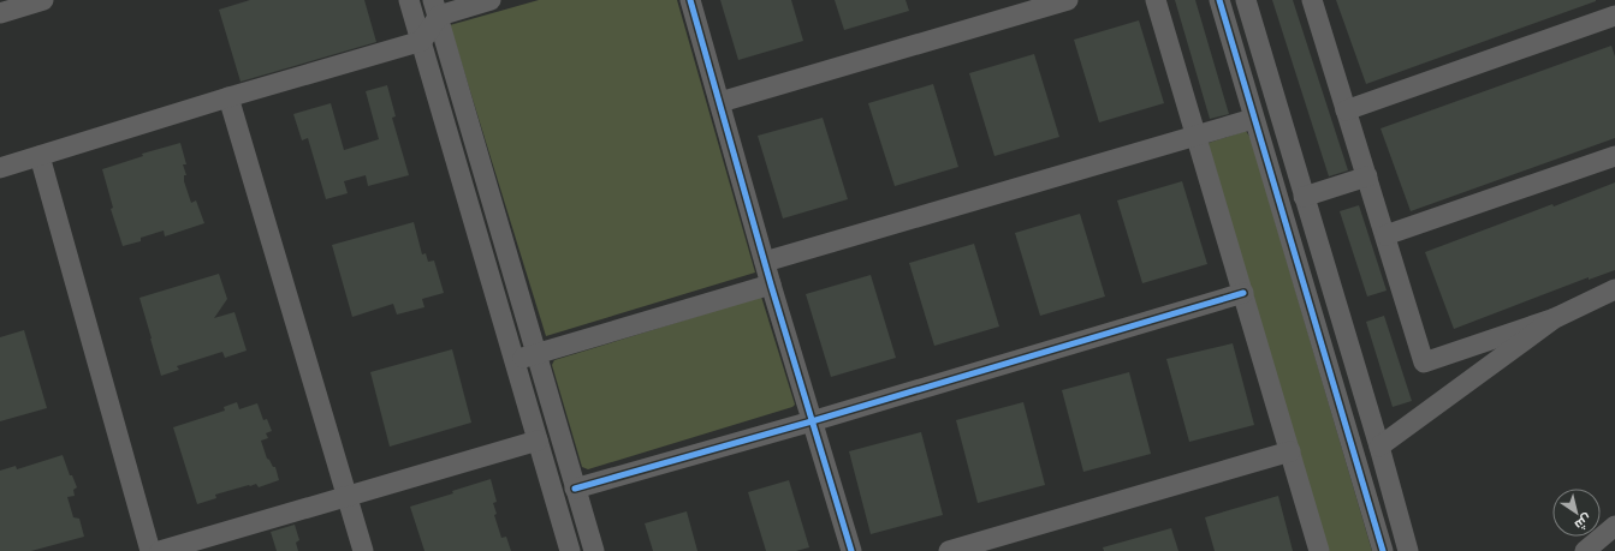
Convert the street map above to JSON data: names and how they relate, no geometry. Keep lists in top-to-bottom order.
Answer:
{
  "north": "bottom right"
}
